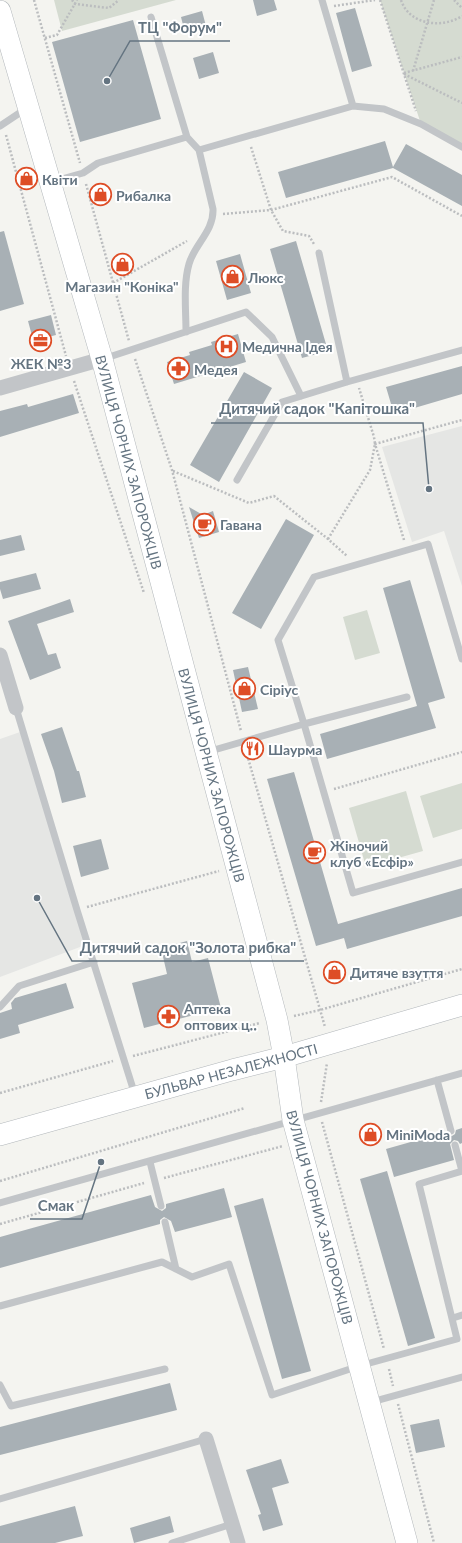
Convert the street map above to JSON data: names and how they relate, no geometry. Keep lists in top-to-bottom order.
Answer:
{
  "streets": {
    "street": ["ВУЛИЦЯ ЧОРНИХ ЗАПОРОЖЦІВ", "БУЛЬВАР НЕЗАЛЕЖНОСТІ"]
  },
  "crossings": [
    ["ВУЛИЦЯ ЧОРНИХ ЗАПОРОЖЦІВ", "БУЛЬВАР НЕЗАЛЕЖНОСТІ"]
  ],
  "places": {
    "other": [
      "ТЦ \"Форум\"",
      "Дитячий садок \"Капітошка\"",
      "Дитячий садок \"Золота рибка\"",
      "Смак"
    ],
    "shop": [
      "Квіти",
      "Рибалка",
      "Магазин \"Коніка\"",
      "Люкс",
      "Сіріус",
      "Дитяче взуття",
      "MiniModa"
    ],
    "office": ["ЖЕК №3"],
    "hospital": ["Медична Ідея"],
    "pharmacy": ["Медея", "Аптека оптових ц‥"],
    "cafe": ["Гавана", "Жіночий клуб «Есфір»"],
    "restaurant": ["Шаурма"]
  }
}
